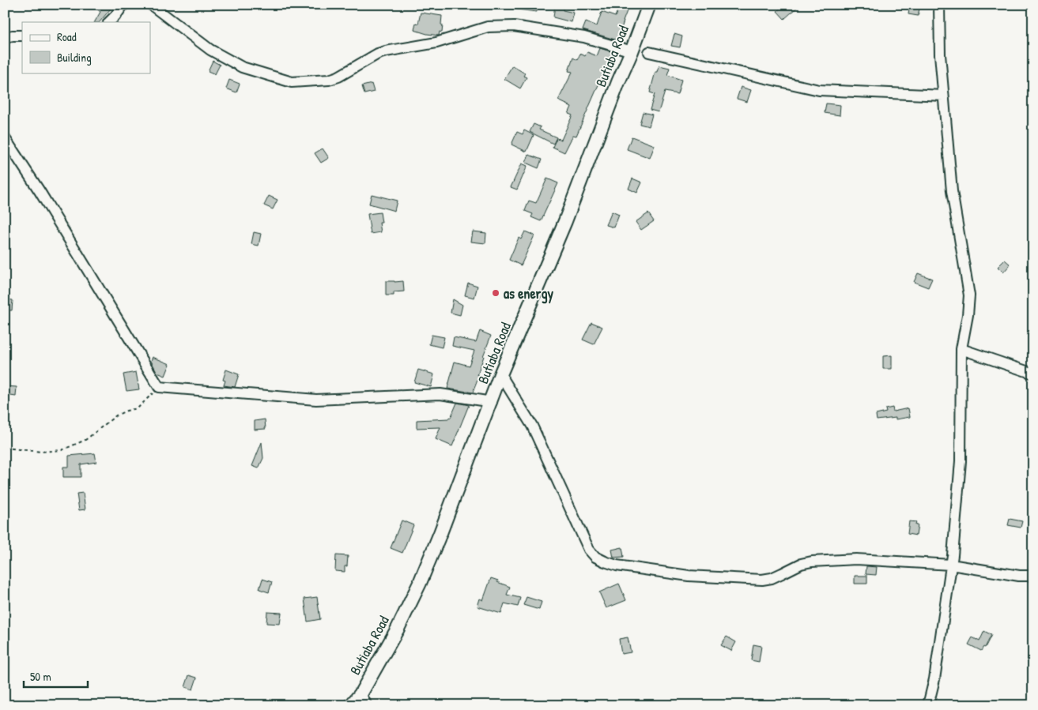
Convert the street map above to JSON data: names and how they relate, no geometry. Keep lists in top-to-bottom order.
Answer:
{
  "streets": {
    "main road": ["Butiaba Road"]
  },
  "places": ["as energy"],
  "legend": ["Road", "Building"],
  "scale_bar": "50 m"
}
